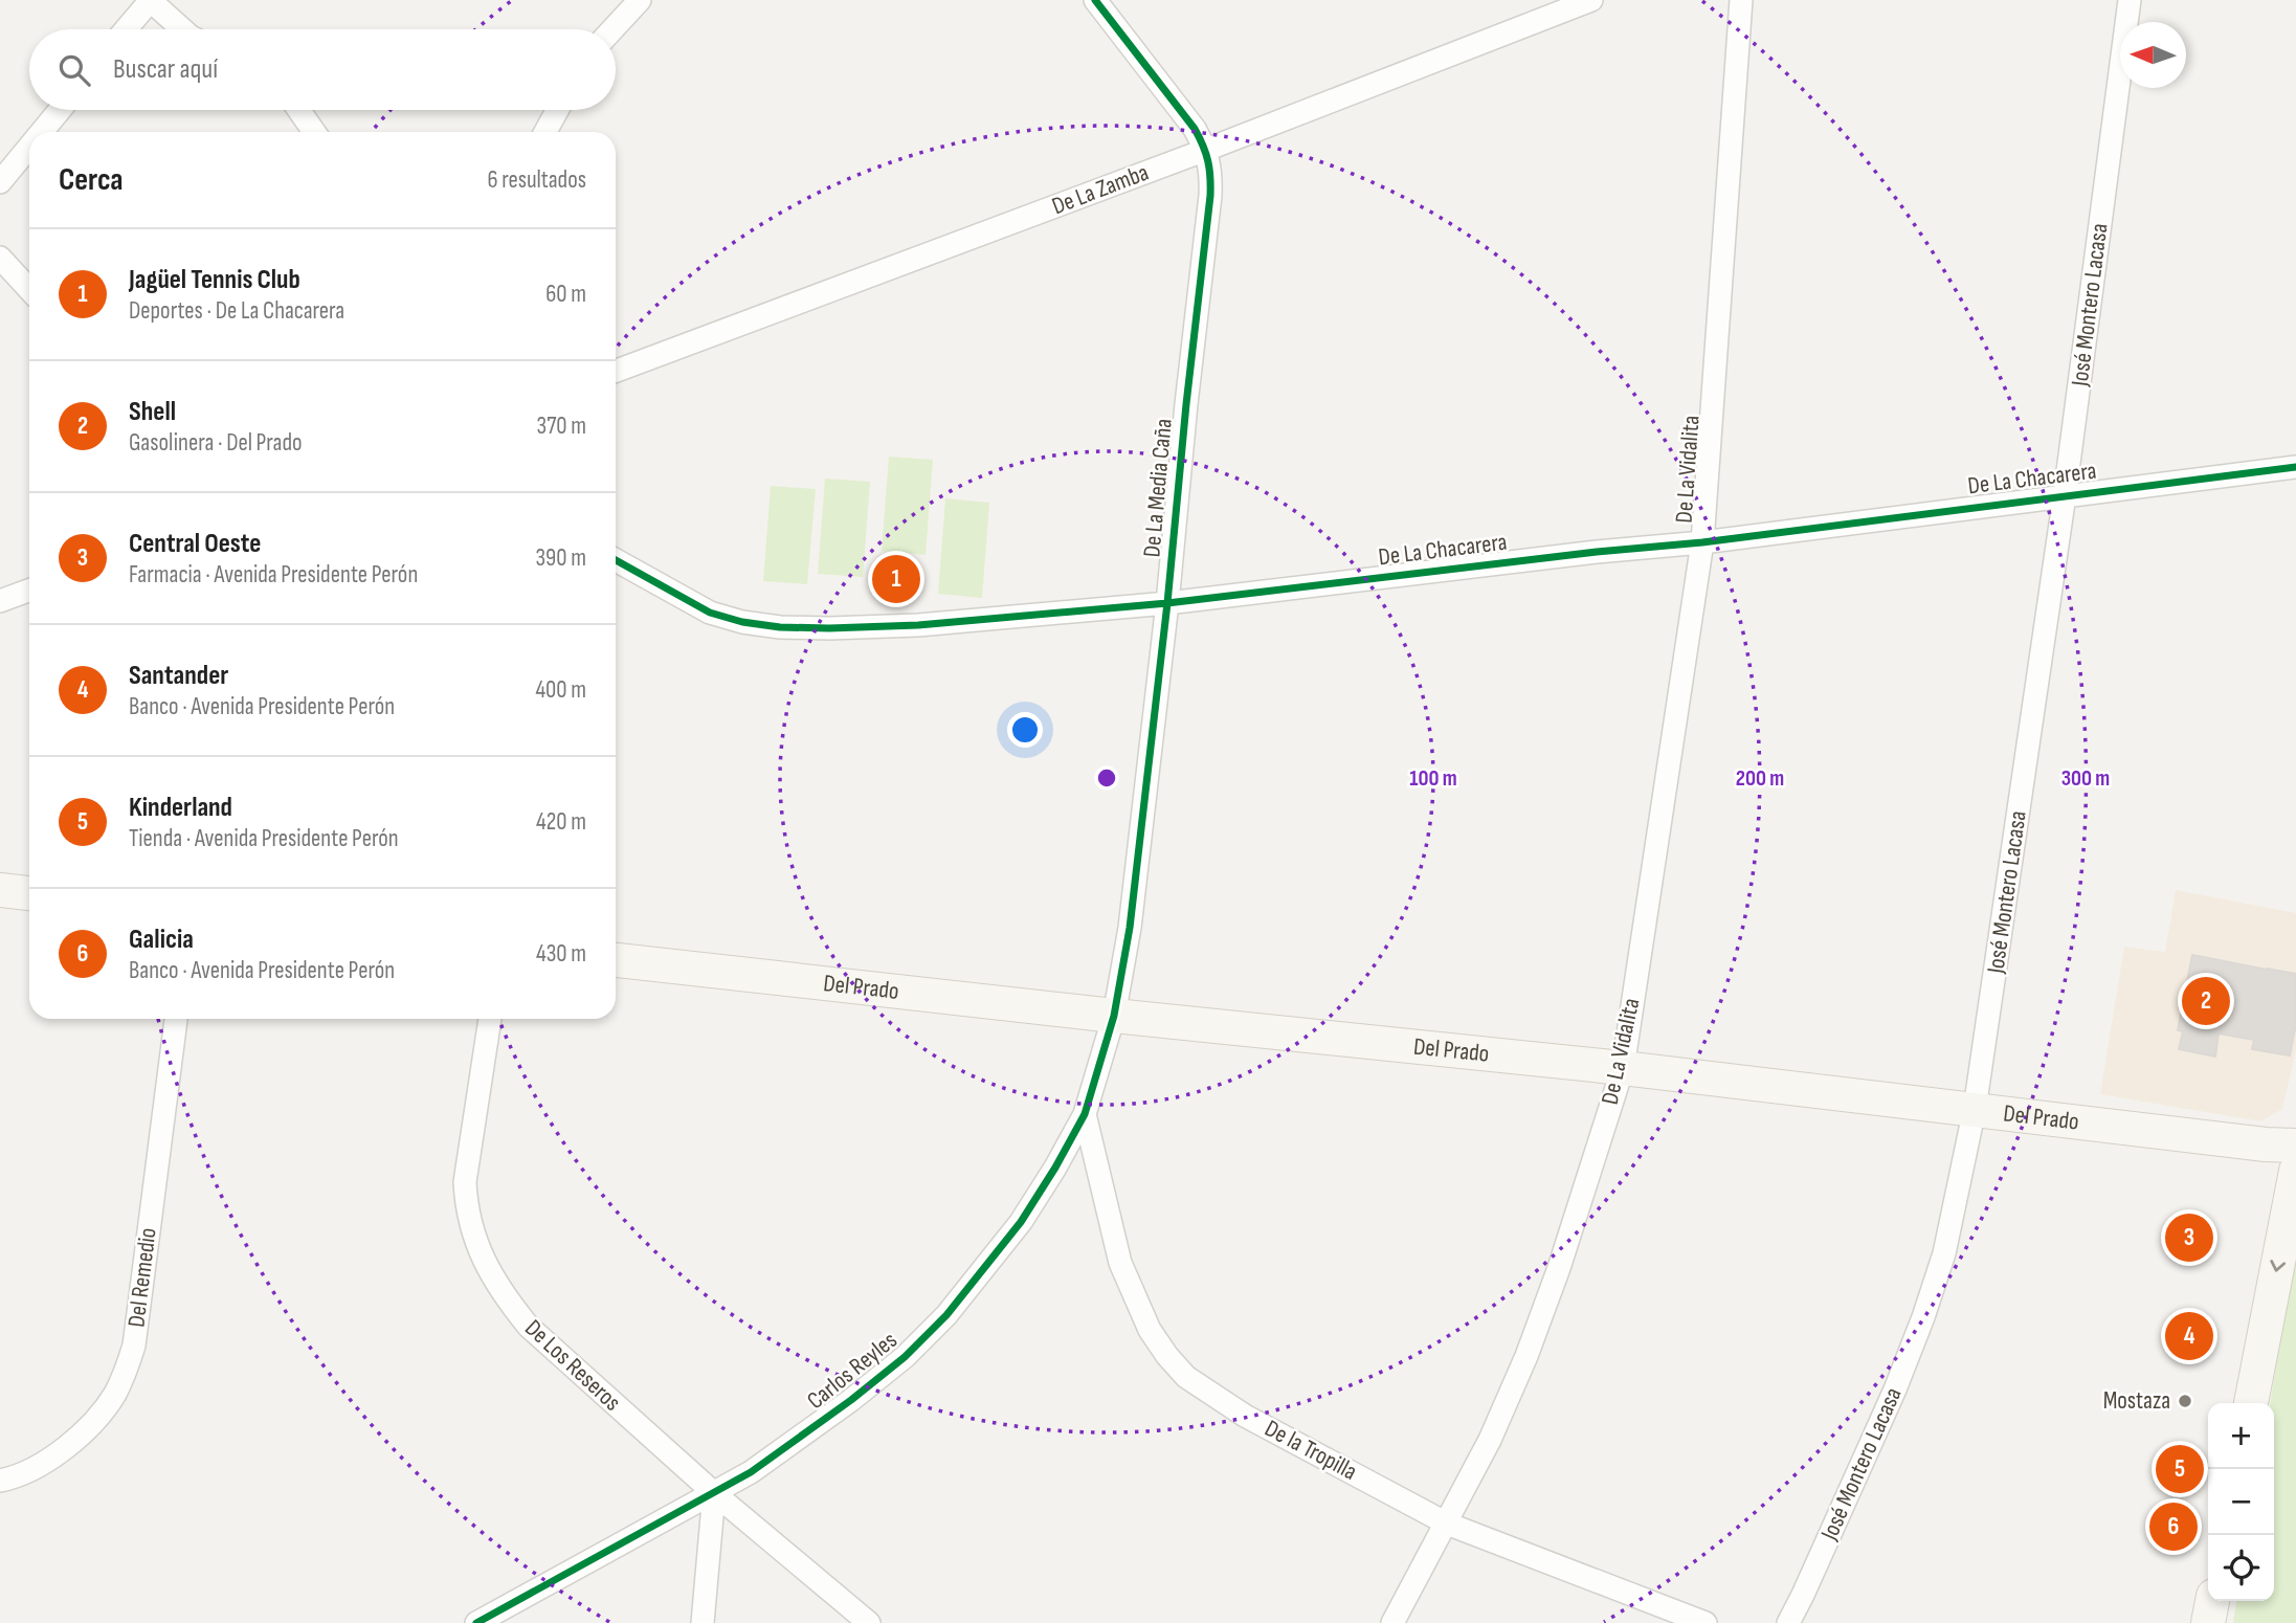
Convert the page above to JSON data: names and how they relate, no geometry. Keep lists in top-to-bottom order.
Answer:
{
  "streets": {
    "street": [
      "De La Zamba",
      "José Montero Lacasa",
      "De La Vidalita",
      "De La Chacarera",
      "De La Media Caña",
      "Del Prado",
      "Del Remedio",
      "De Los Reseros",
      "Carlos Reyles",
      "De la Tropilla"
    ]
  },
  "crossings": [
    ["De La Zamba", "De La Media Caña"],
    ["José Montero Lacasa", "De La Chacarera"],
    ["José Montero Lacasa", "Del Prado"],
    ["De La Vidalita", "De La Chacarera"],
    ["De La Vidalita", "Del Prado"],
    ["De La Vidalita", "De la Tropilla"],
    ["De La Chacarera", "De La Media Caña"],
    ["De La Media Caña", "Del Prado"],
    ["De La Media Caña", "Carlos Reyles"],
    ["Del Prado", "Carlos Reyles"],
    ["De Los Reseros", "Carlos Reyles"],
    ["Carlos Reyles", "De la Tropilla"]
  ],
  "places": ["Mostaza"],
  "north": "left",
  "page": {
    "search": "Buscar aquí",
    "heading": ["Cerca", "6 resultados"],
    "list": [
      {
        "mark": "1",
        "name": "Jagüel Tennis Club",
        "note": "Deportes · De La Chacarera",
        "value": "60 m"
      },
      {
        "mark": "2",
        "name": "Shell",
        "note": "Gasolinera · Del Prado",
        "value": "370 m"
      },
      {
        "mark": "3",
        "name": "Central Oeste",
        "note": "Farmacia · Avenida Presidente Perón",
        "value": "390 m"
      },
      {
        "mark": "4",
        "name": "Santander",
        "note": "Banco · Avenida Presidente Perón",
        "value": "400 m"
      },
      {
        "mark": "5",
        "name": "Kinderland",
        "note": "Tienda · Avenida Presidente Perón",
        "value": "420 m"
      },
      {
        "mark": "6",
        "name": "Galicia",
        "note": "Banco · Avenida Presidente Perón",
        "value": "430 m"
      }
    ],
    "pins": [
      "1",
      "2",
      "3",
      "4",
      "5",
      "6"
    ],
    "map_buttons": ["+", "−"]
  },
  "rings": ["100 m", "200 m", "300 m"]
}
